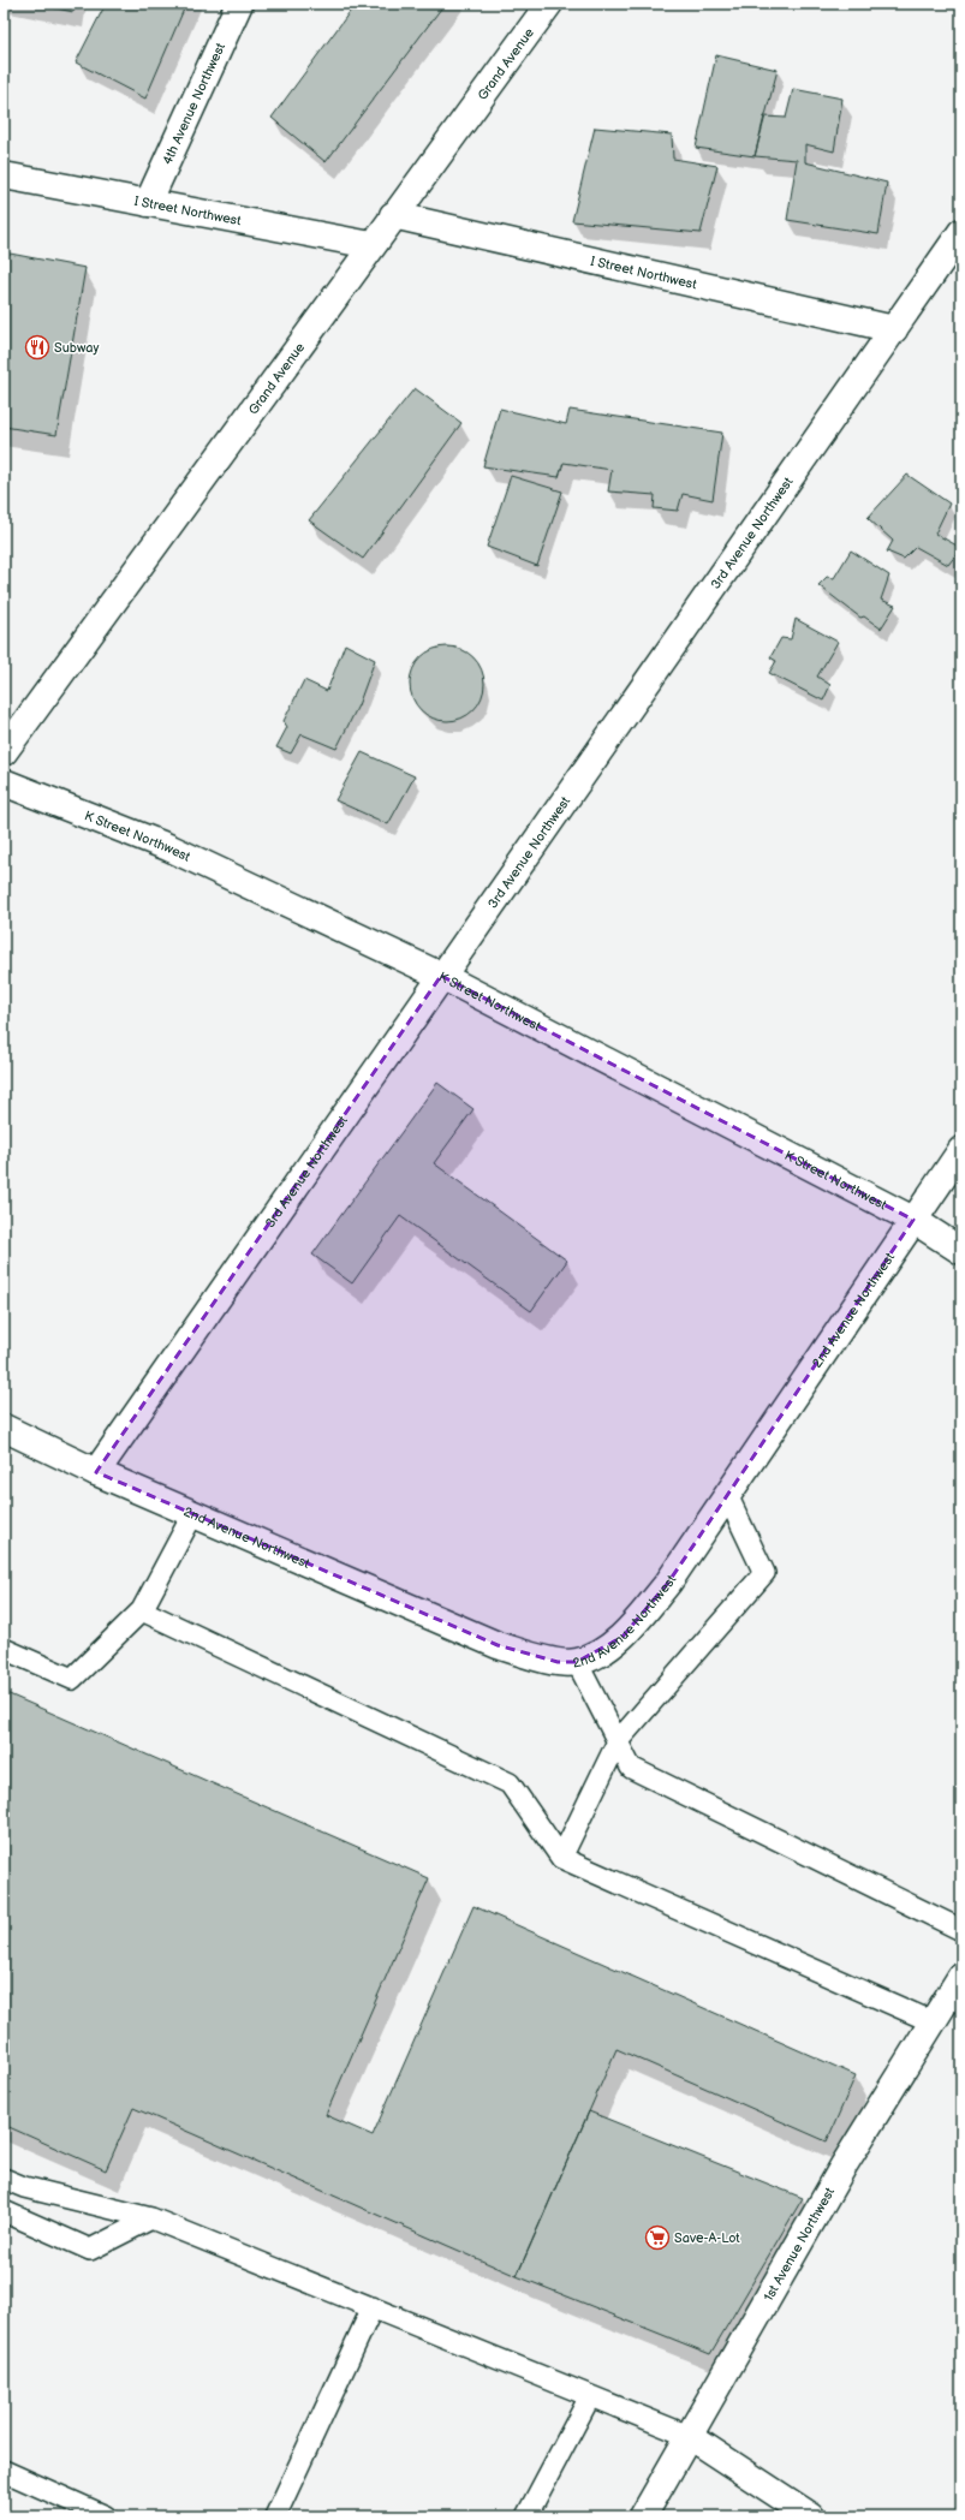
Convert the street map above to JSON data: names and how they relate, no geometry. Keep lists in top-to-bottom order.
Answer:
{
  "streets": {
    "street": [
      "Grand Avenue",
      "4th Avenue Northwest",
      "I Street Northwest",
      "3rd Avenue Northwest",
      "K Street Northwest",
      "2nd Avenue Northwest",
      "1st Avenue Northwest"
    ]
  },
  "crossings": [
    ["Grand Avenue", "I Street Northwest"],
    ["4th Avenue Northwest", "I Street Northwest"],
    ["I Street Northwest", "3rd Avenue Northwest"],
    ["3rd Avenue Northwest", "K Street Northwest"],
    ["3rd Avenue Northwest", "2nd Avenue Northwest"],
    ["K Street Northwest", "2nd Avenue Northwest"]
  ],
  "places": {
    "restaurant": ["Subway"],
    "supermarket": ["Save-A-Lot"]
  }
}
